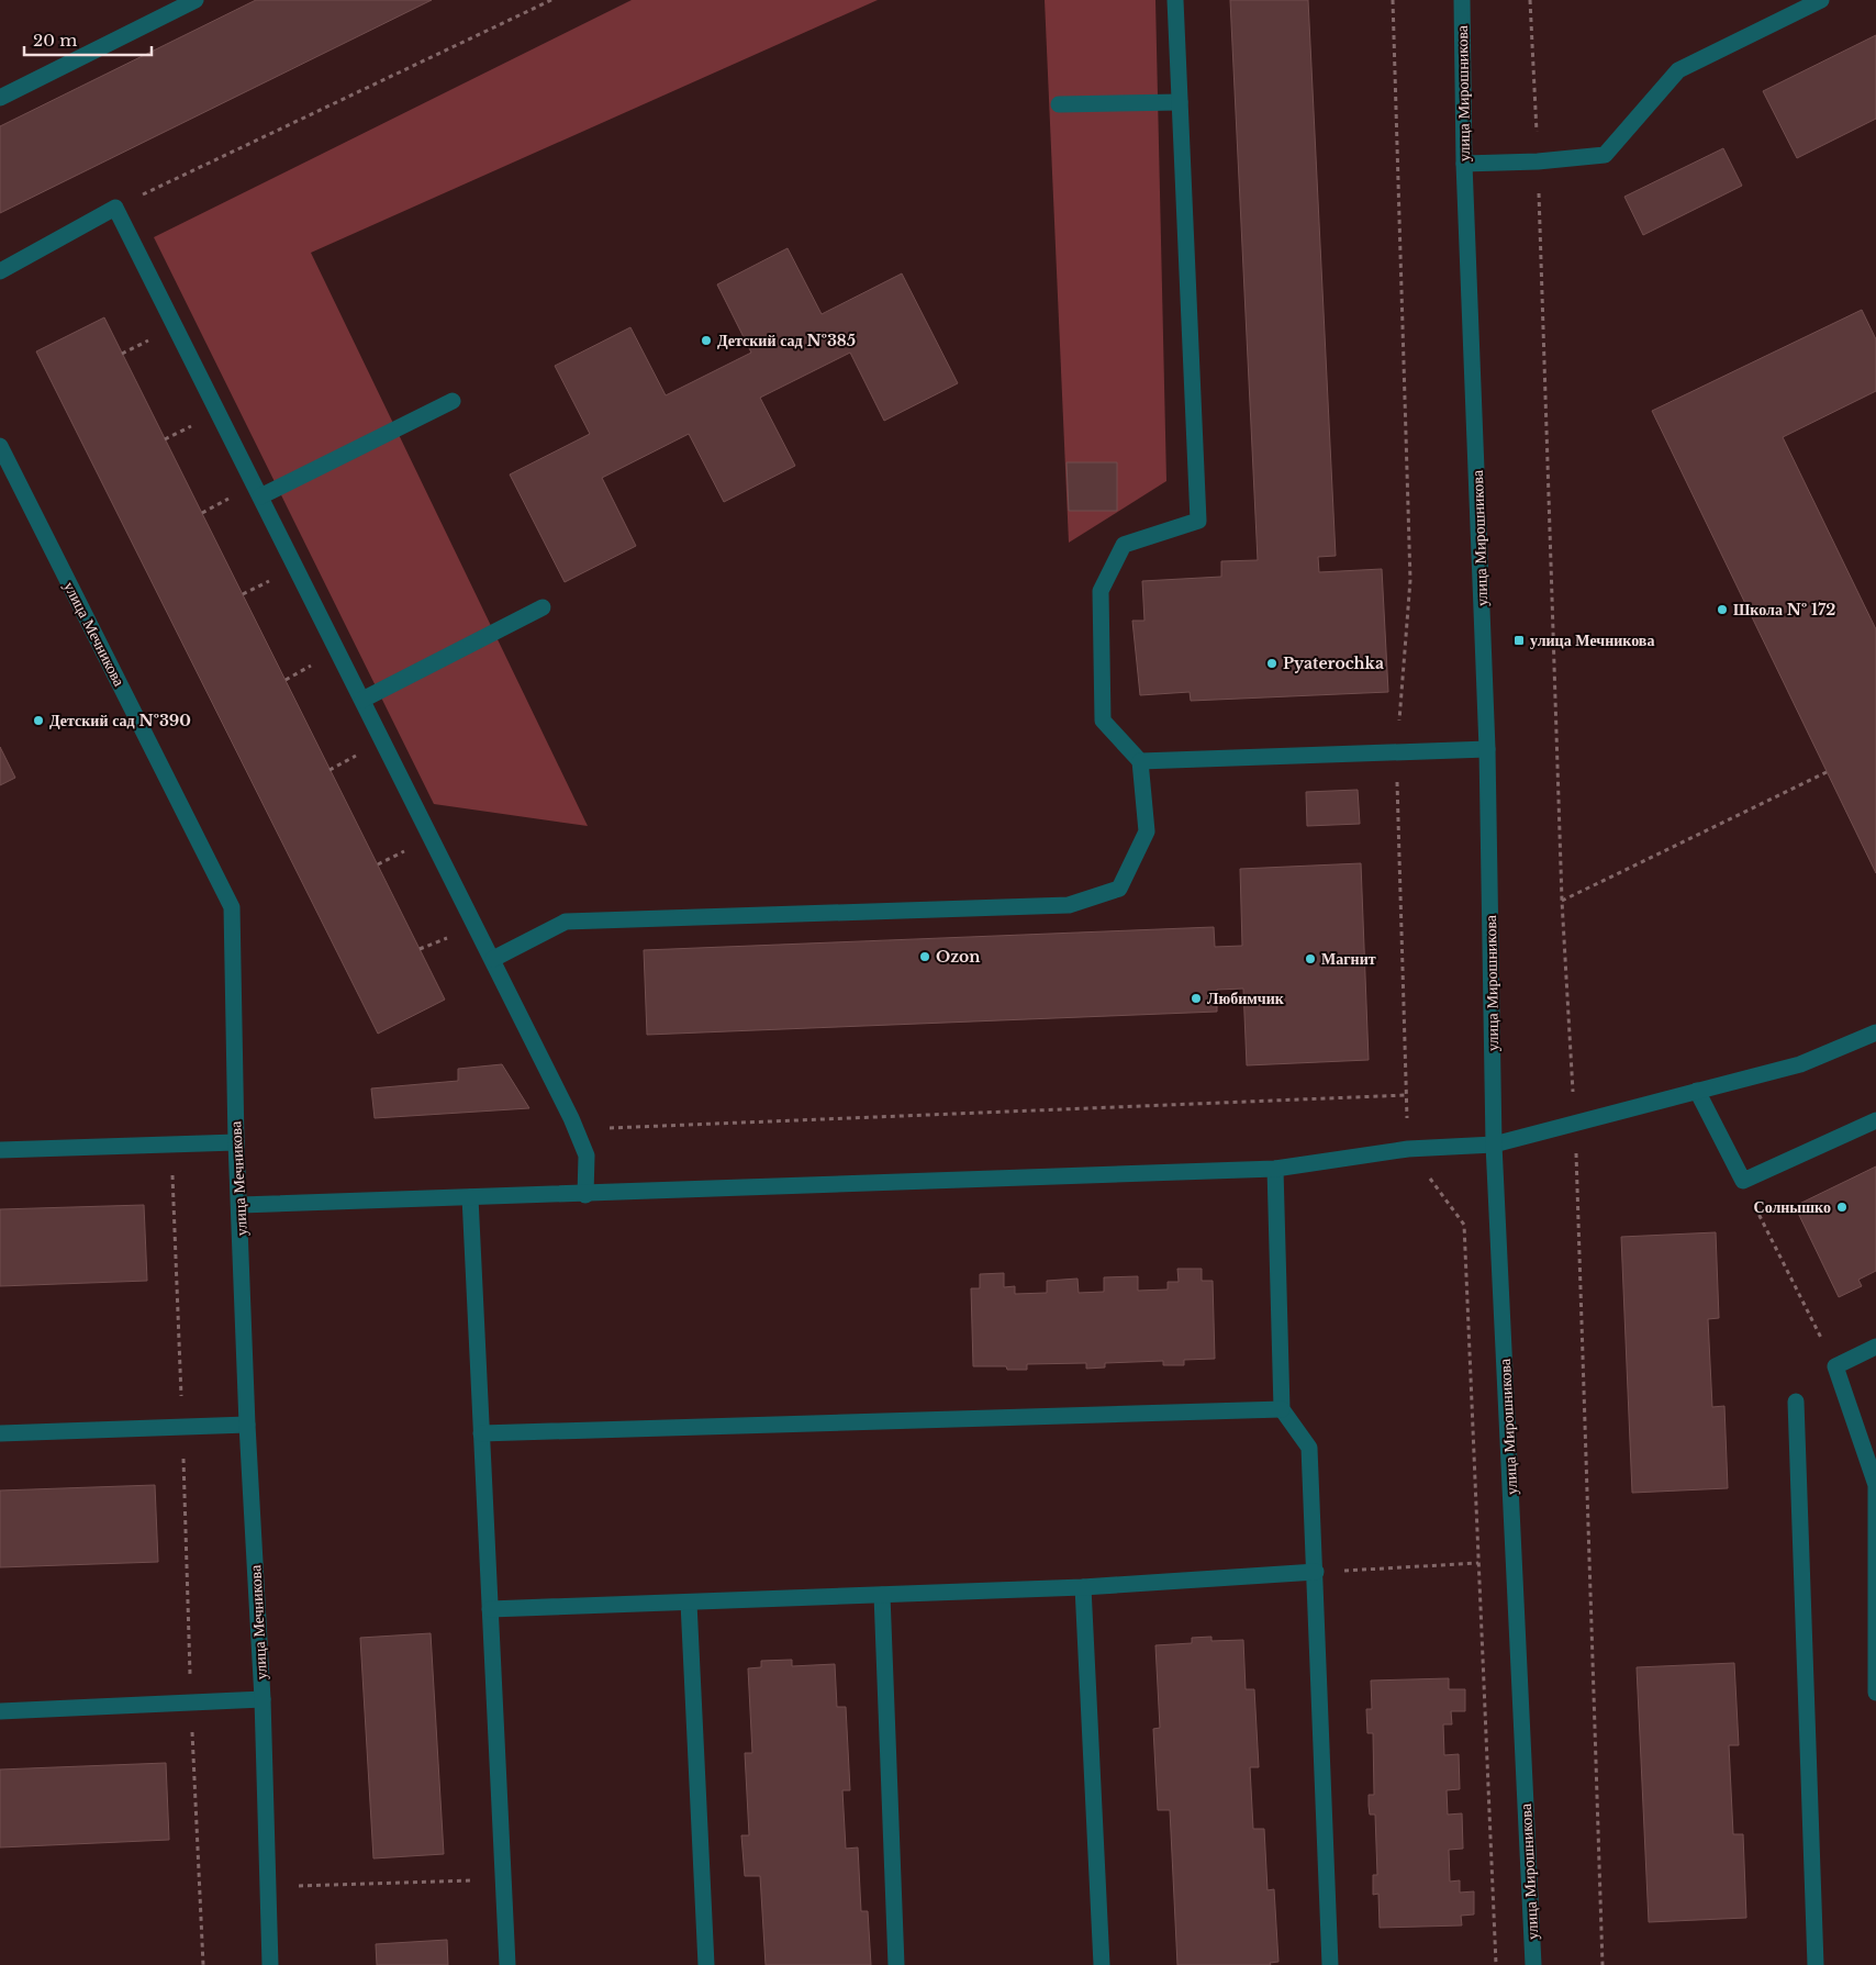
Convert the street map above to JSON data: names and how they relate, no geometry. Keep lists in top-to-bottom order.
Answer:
{
  "streets": {
    "street": ["улица Мирошникова", "улица Мечникова"]
  },
  "places": {
    "other": [
      "Детский сад №385",
      "Школа № 172",
      "Pyaterochka",
      "Детский сад №390",
      "Ozon",
      "Магнит",
      "Любимчик",
      "Солнышко"
    ],
    "transit": ["улица Мечникова"]
  },
  "scale_bar": "20 m"
}
